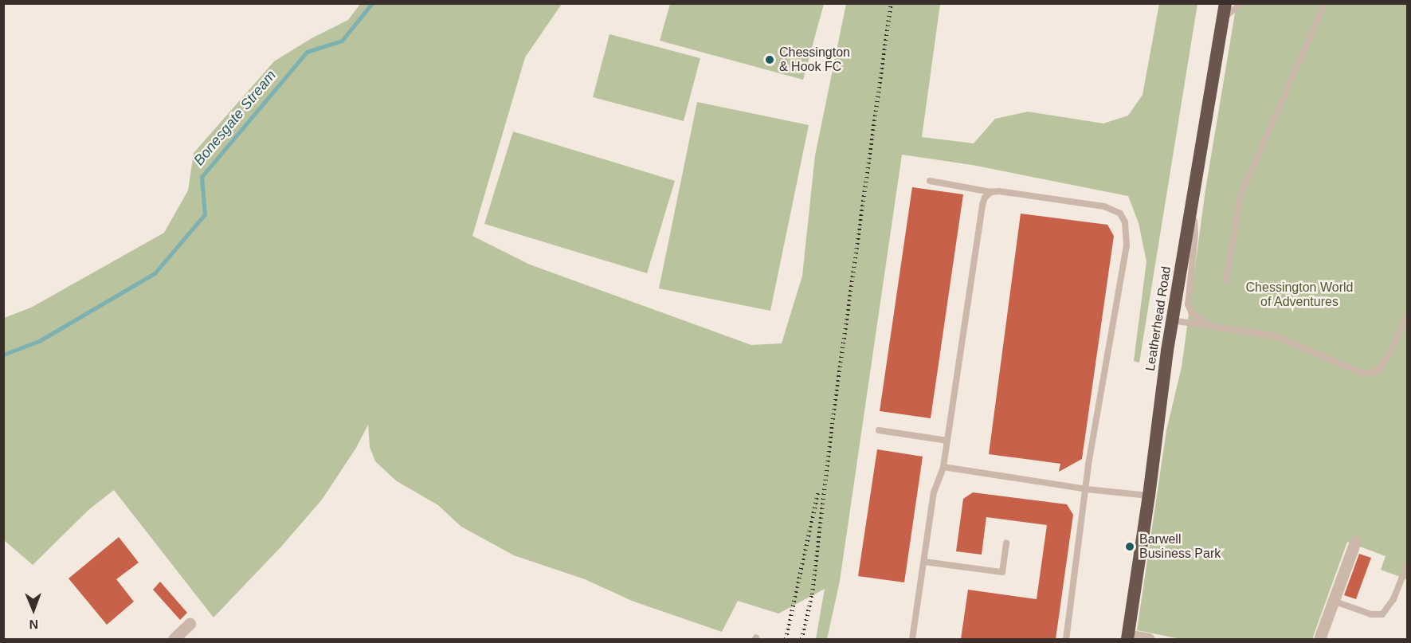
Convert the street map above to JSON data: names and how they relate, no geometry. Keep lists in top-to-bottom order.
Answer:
{
  "streets": {
    "highway": ["Leatherhead Road"]
  },
  "water": ["Bonesgate Stream"],
  "parks": ["Chessington World of Adventures"],
  "places": ["Chessington & Hook FC", "Barwell Business Park"],
  "north": "bottom"
}
